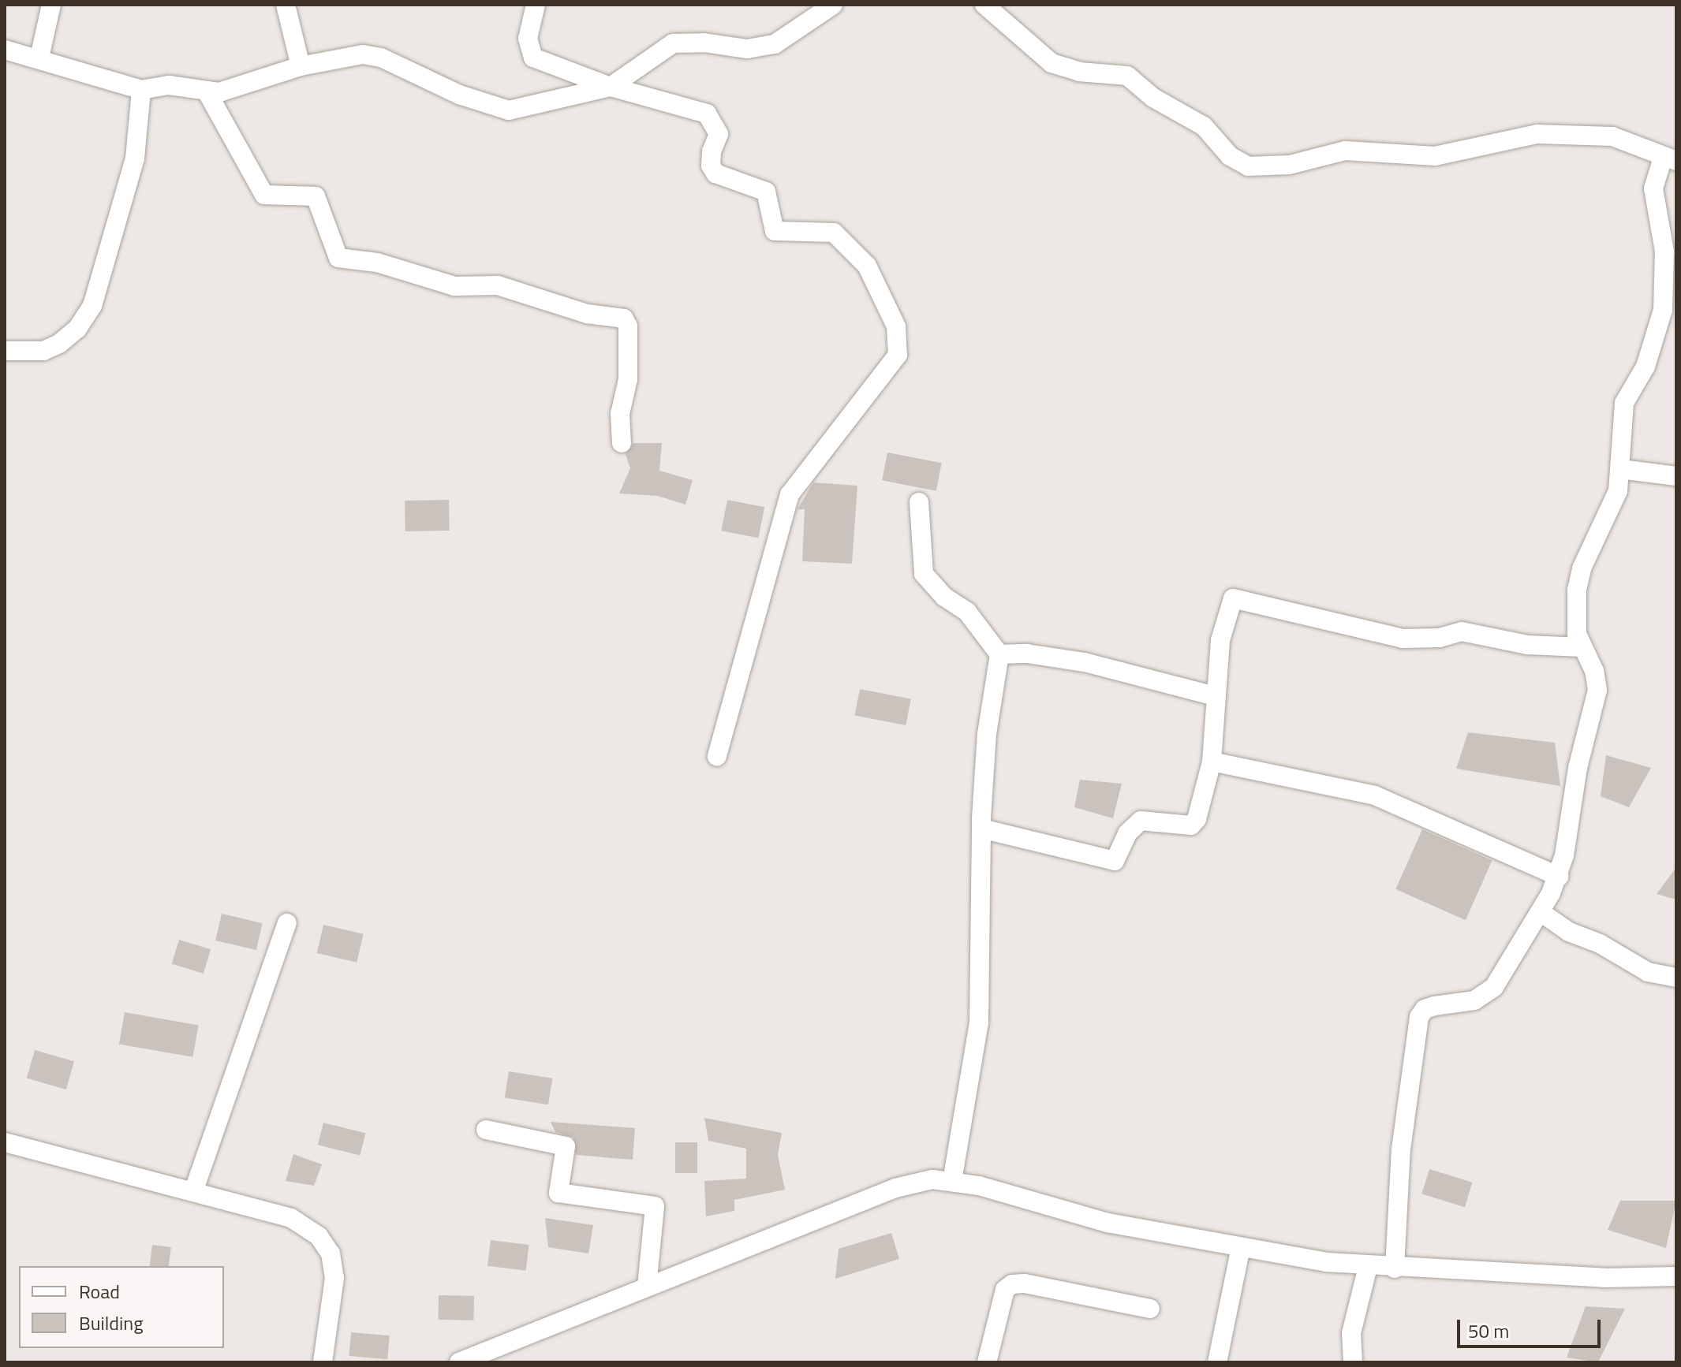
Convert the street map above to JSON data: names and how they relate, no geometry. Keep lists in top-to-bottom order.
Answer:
{
  "legend": ["Road", "Building"],
  "scale_bar": "50 m"
}
